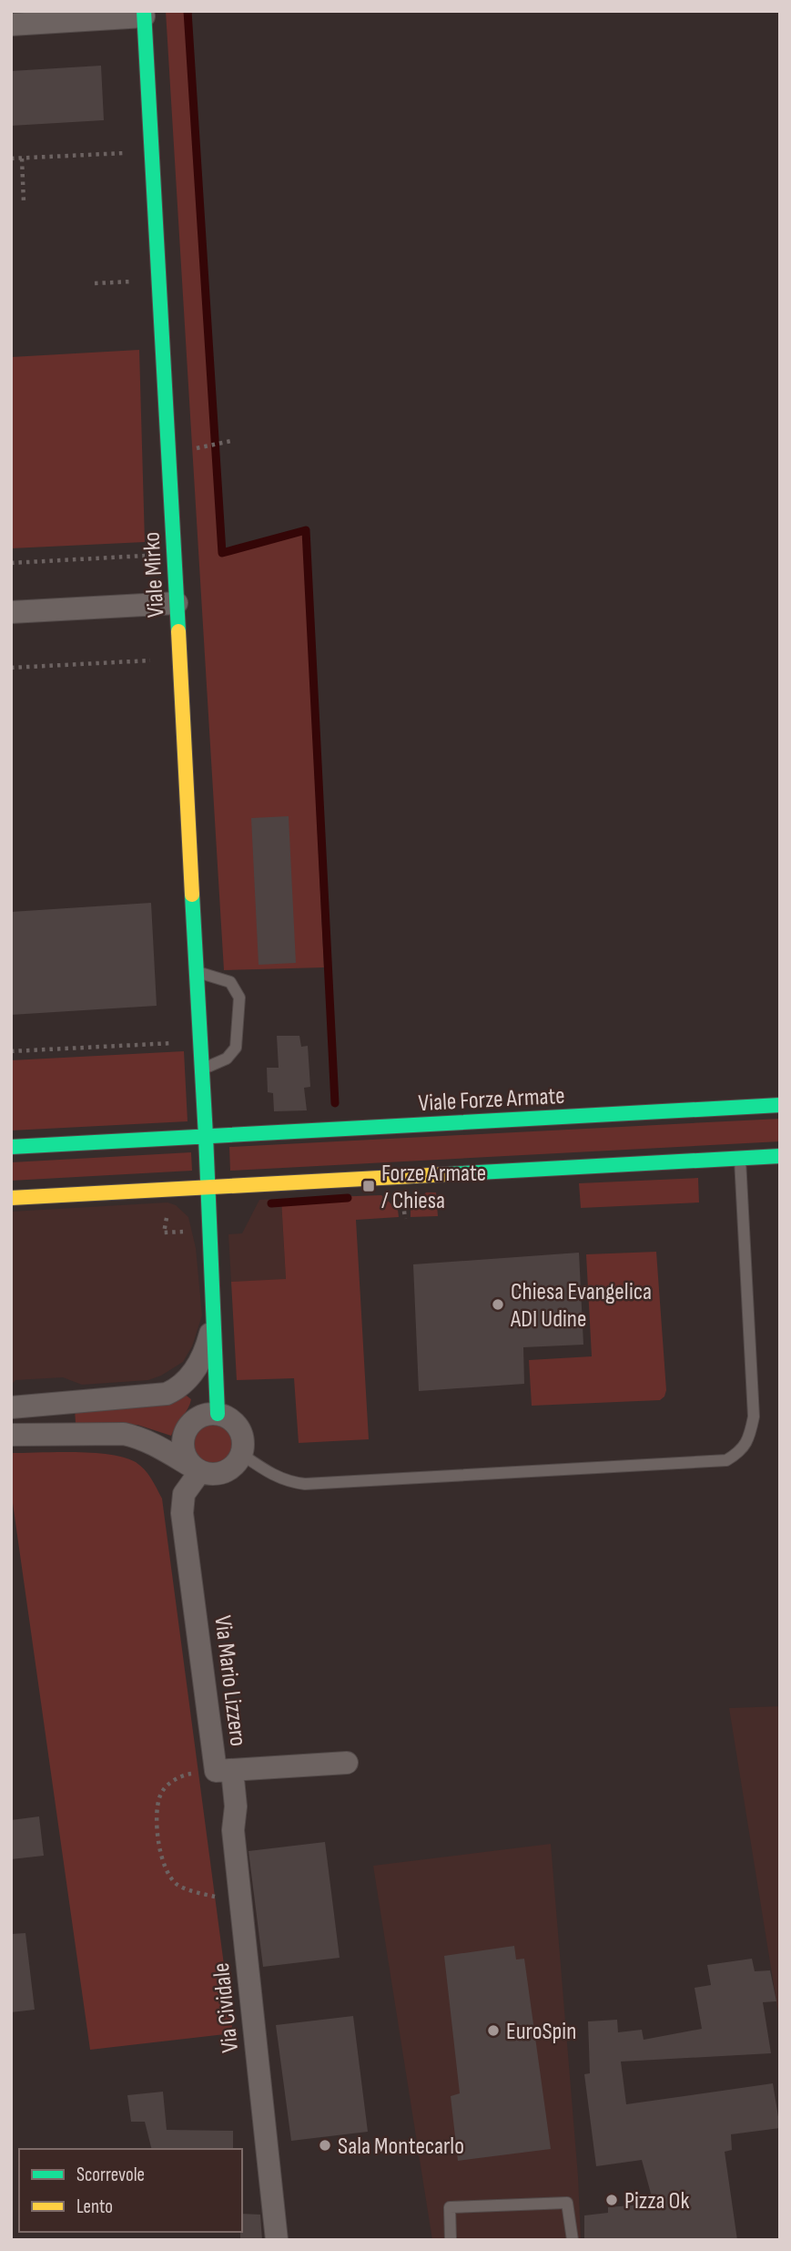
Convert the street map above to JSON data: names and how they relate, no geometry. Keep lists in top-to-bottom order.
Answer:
{
  "streets": {
    "street": [
      "Viale Mirko",
      "Viale Forze Armate",
      "Via Mario Lizzero",
      "Via Cividale"
    ]
  },
  "crossings": [
    ["Viale Mirko", "Viale Forze Armate"],
    ["Via Mario Lizzero", "Via Cividale"]
  ],
  "places": {
    "transit": ["Forze Armate / Chiesa"],
    "other": [
      "Chiesa Evangelica ADI Udine",
      "EuroSpin",
      "Sala Montecarlo",
      "Pizza Ok"
    ]
  },
  "legend": ["Scorrevole", "Lento"]
}
